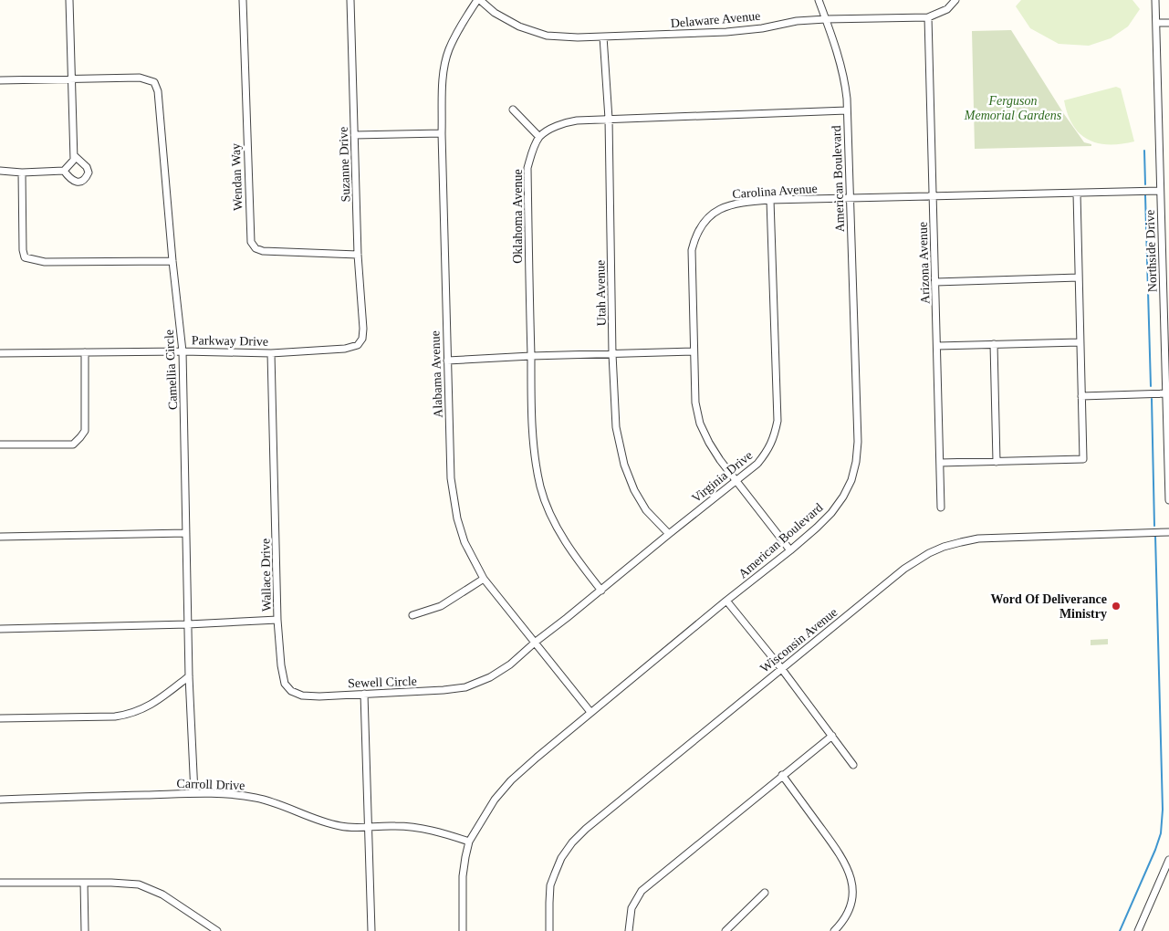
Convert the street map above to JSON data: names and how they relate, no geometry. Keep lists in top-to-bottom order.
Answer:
{
  "streets": {
    "street": [
      "Delaware Avenue",
      "Suzanne Drive",
      "Wendan Way",
      "American Boulevard",
      "Carolina Avenue",
      "Oklahoma Avenue",
      "Northside Drive",
      "Arizona Avenue",
      "Utah Avenue",
      "Parkway Drive",
      "Camellia Circle",
      "Alabama Avenue",
      "Virginia Drive",
      "Wallace Drive",
      "Wisconsin Avenue",
      "Sewell Circle",
      "Carroll Drive"
    ]
  },
  "crossings": [
    ["Delaware Avenue", "American Boulevard"],
    ["Delaware Avenue", "Arizona Avenue"],
    ["Delaware Avenue", "Utah Avenue"],
    ["Delaware Avenue", "Alabama Avenue"],
    ["Suzanne Drive", "Wendan Way"],
    ["Suzanne Drive", "Parkway Drive"],
    ["American Boulevard", "Carolina Avenue"],
    ["American Boulevard", "Alabama Avenue"],
    ["American Boulevard", "Carroll Drive"],
    ["Carolina Avenue", "Northside Drive"],
    ["Carolina Avenue", "Arizona Avenue"],
    ["Carolina Avenue", "Virginia Drive"],
    ["Oklahoma Avenue", "Virginia Drive"],
    ["Utah Avenue", "Virginia Drive"],
    ["Parkway Drive", "Camellia Circle"],
    ["Parkway Drive", "Wallace Drive"],
    ["Camellia Circle", "Wallace Drive"],
    ["Alabama Avenue", "Virginia Drive"],
    ["Alabama Avenue", "Sewell Circle"],
    ["Virginia Drive", "Sewell Circle"],
    ["Wallace Drive", "Sewell Circle"]
  ],
  "parks": ["Ferguson Memorial Gardens"],
  "places": ["Word Of Deliverance Ministry"]
}
